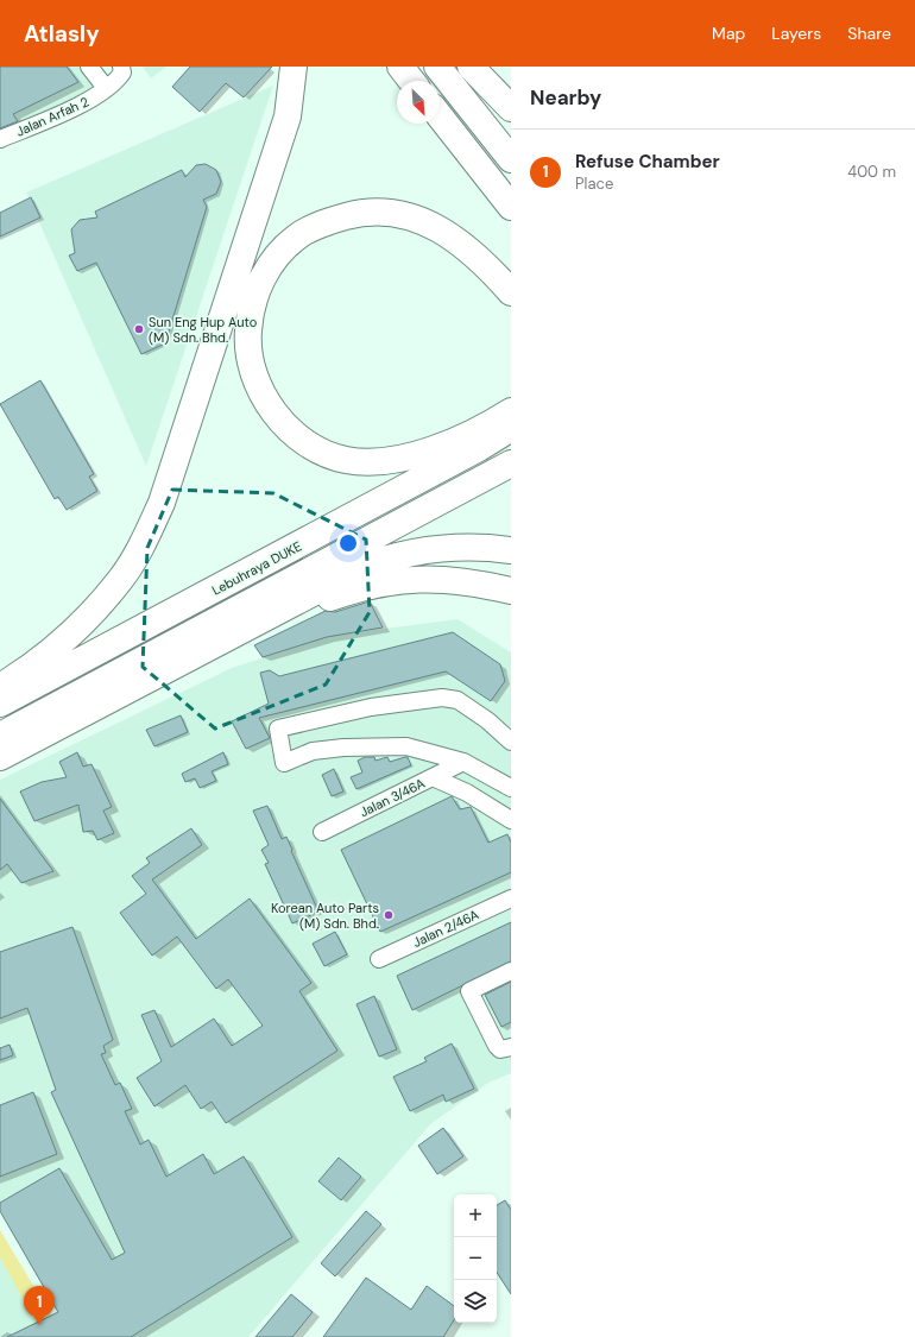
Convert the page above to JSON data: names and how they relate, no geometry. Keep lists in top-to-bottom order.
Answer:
{
  "streets": {
    "highway": ["Lebuhraya DUKE"],
    "street": ["Jalan Arfah 2", "Jalan 3/46A", "Jalan 2/46A"]
  },
  "places": ["Sun Eng Hup Auto (M) Sdn. Bhd.", "Korean Auto Parts (M) Sdn. Bhd."],
  "north": "bottom right",
  "page": {
    "header": "Atlasly",
    "nav": ["Map", "Layers", "Share"],
    "heading": "Nearby",
    "list": [
      {
        "mark": "1",
        "name": "Refuse Chamber",
        "note": "Place",
        "value": "400 m"
      }
    ],
    "map_buttons": ["+", "−"],
    "pins": "1"
  }
}
